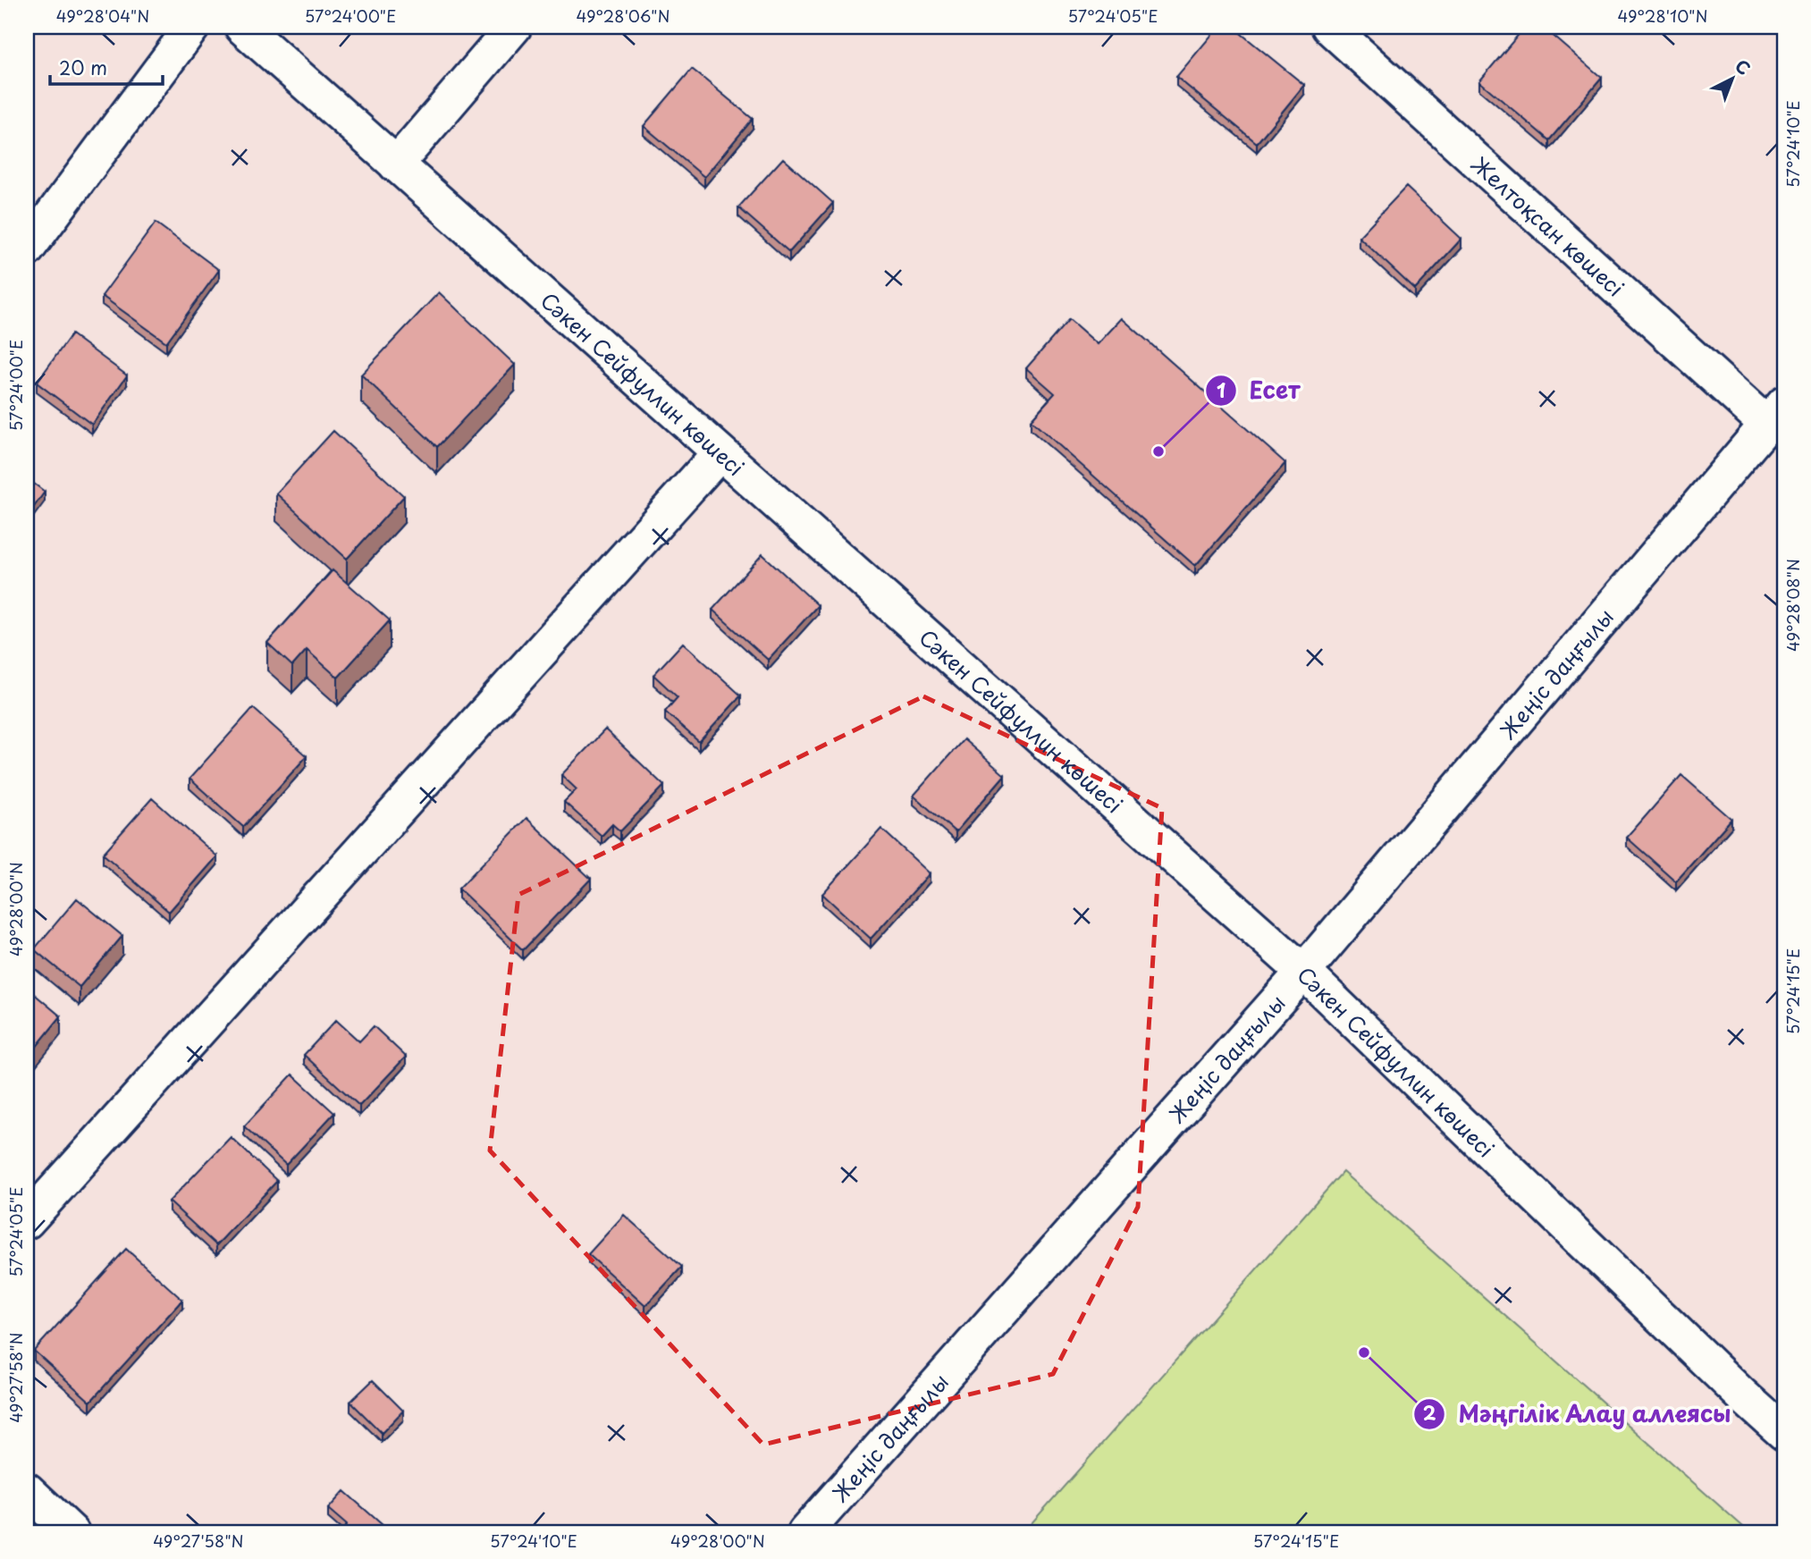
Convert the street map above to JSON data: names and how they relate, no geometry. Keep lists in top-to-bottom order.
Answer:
{
  "streets": {
    "street": ["Желтоқсан көшесі", "Сәкен Сейфуллин көшесі", "Жеңіс даңғылы"]
  },
  "crossings": [
    ["Желтоқсан көшесі", "Жеңіс даңғылы"],
    ["Сәкен Сейфуллин көшесі", "Жеңіс даңғылы"]
  ],
  "places": ["Есет", "Мәңгілік Алау аллеясы"],
  "scale_bar": "20 m",
  "north": "top right",
  "coordinates": [
    "49°28'04\"N",
    "57°24'00\"E",
    "49°28'06\"N",
    "57°24'05\"E",
    "49°28'10\"N",
    "57°24'10\"E",
    "49°28'08\"N",
    "49°28'00\"N",
    "57°24'15\"E",
    "49°27'58\"N"
  ]
}
